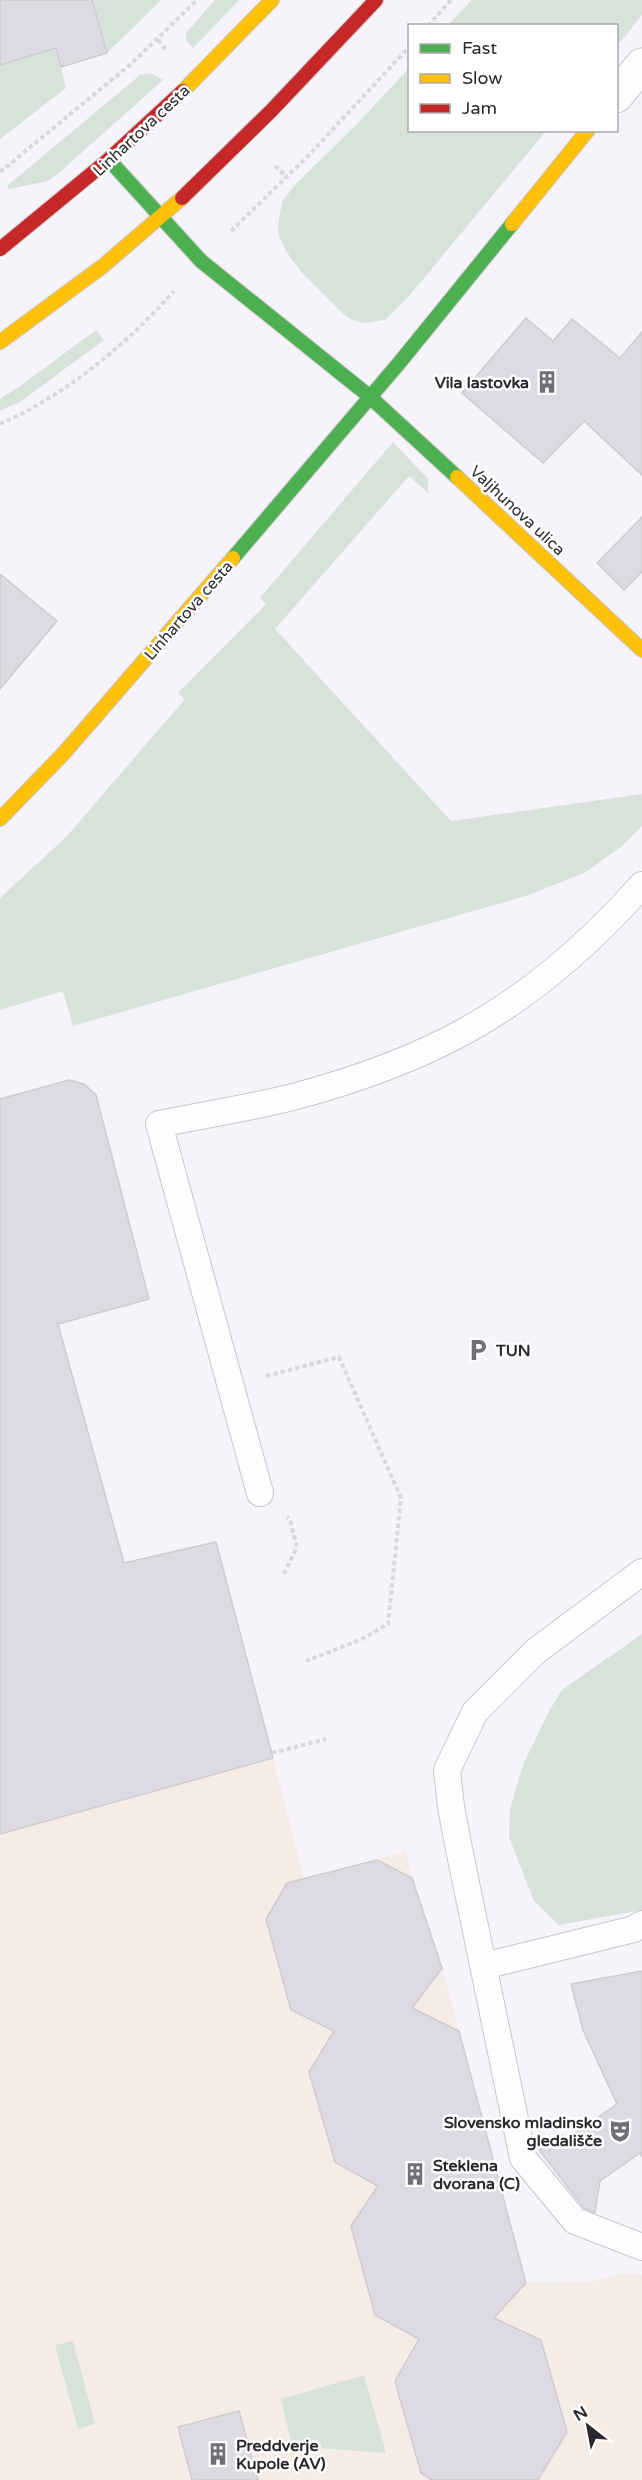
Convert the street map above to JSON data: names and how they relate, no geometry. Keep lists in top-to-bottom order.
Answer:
{
  "streets": {
    "street": ["Linhartova cesta", "Valjhunova ulica"]
  },
  "crossings": [
    ["Linhartova cesta", "Valjhunova ulica"]
  ],
  "places": {
    "building": ["Vila lastovka", "Steklena dvorana (C)", "Preddverje Kupole (AV)"],
    "parking": ["TUN"],
    "theatre": ["Slovensko mladinsko gledališče"]
  },
  "legend": ["Fast", "Slow", "Jam"],
  "north": "top left"
}
